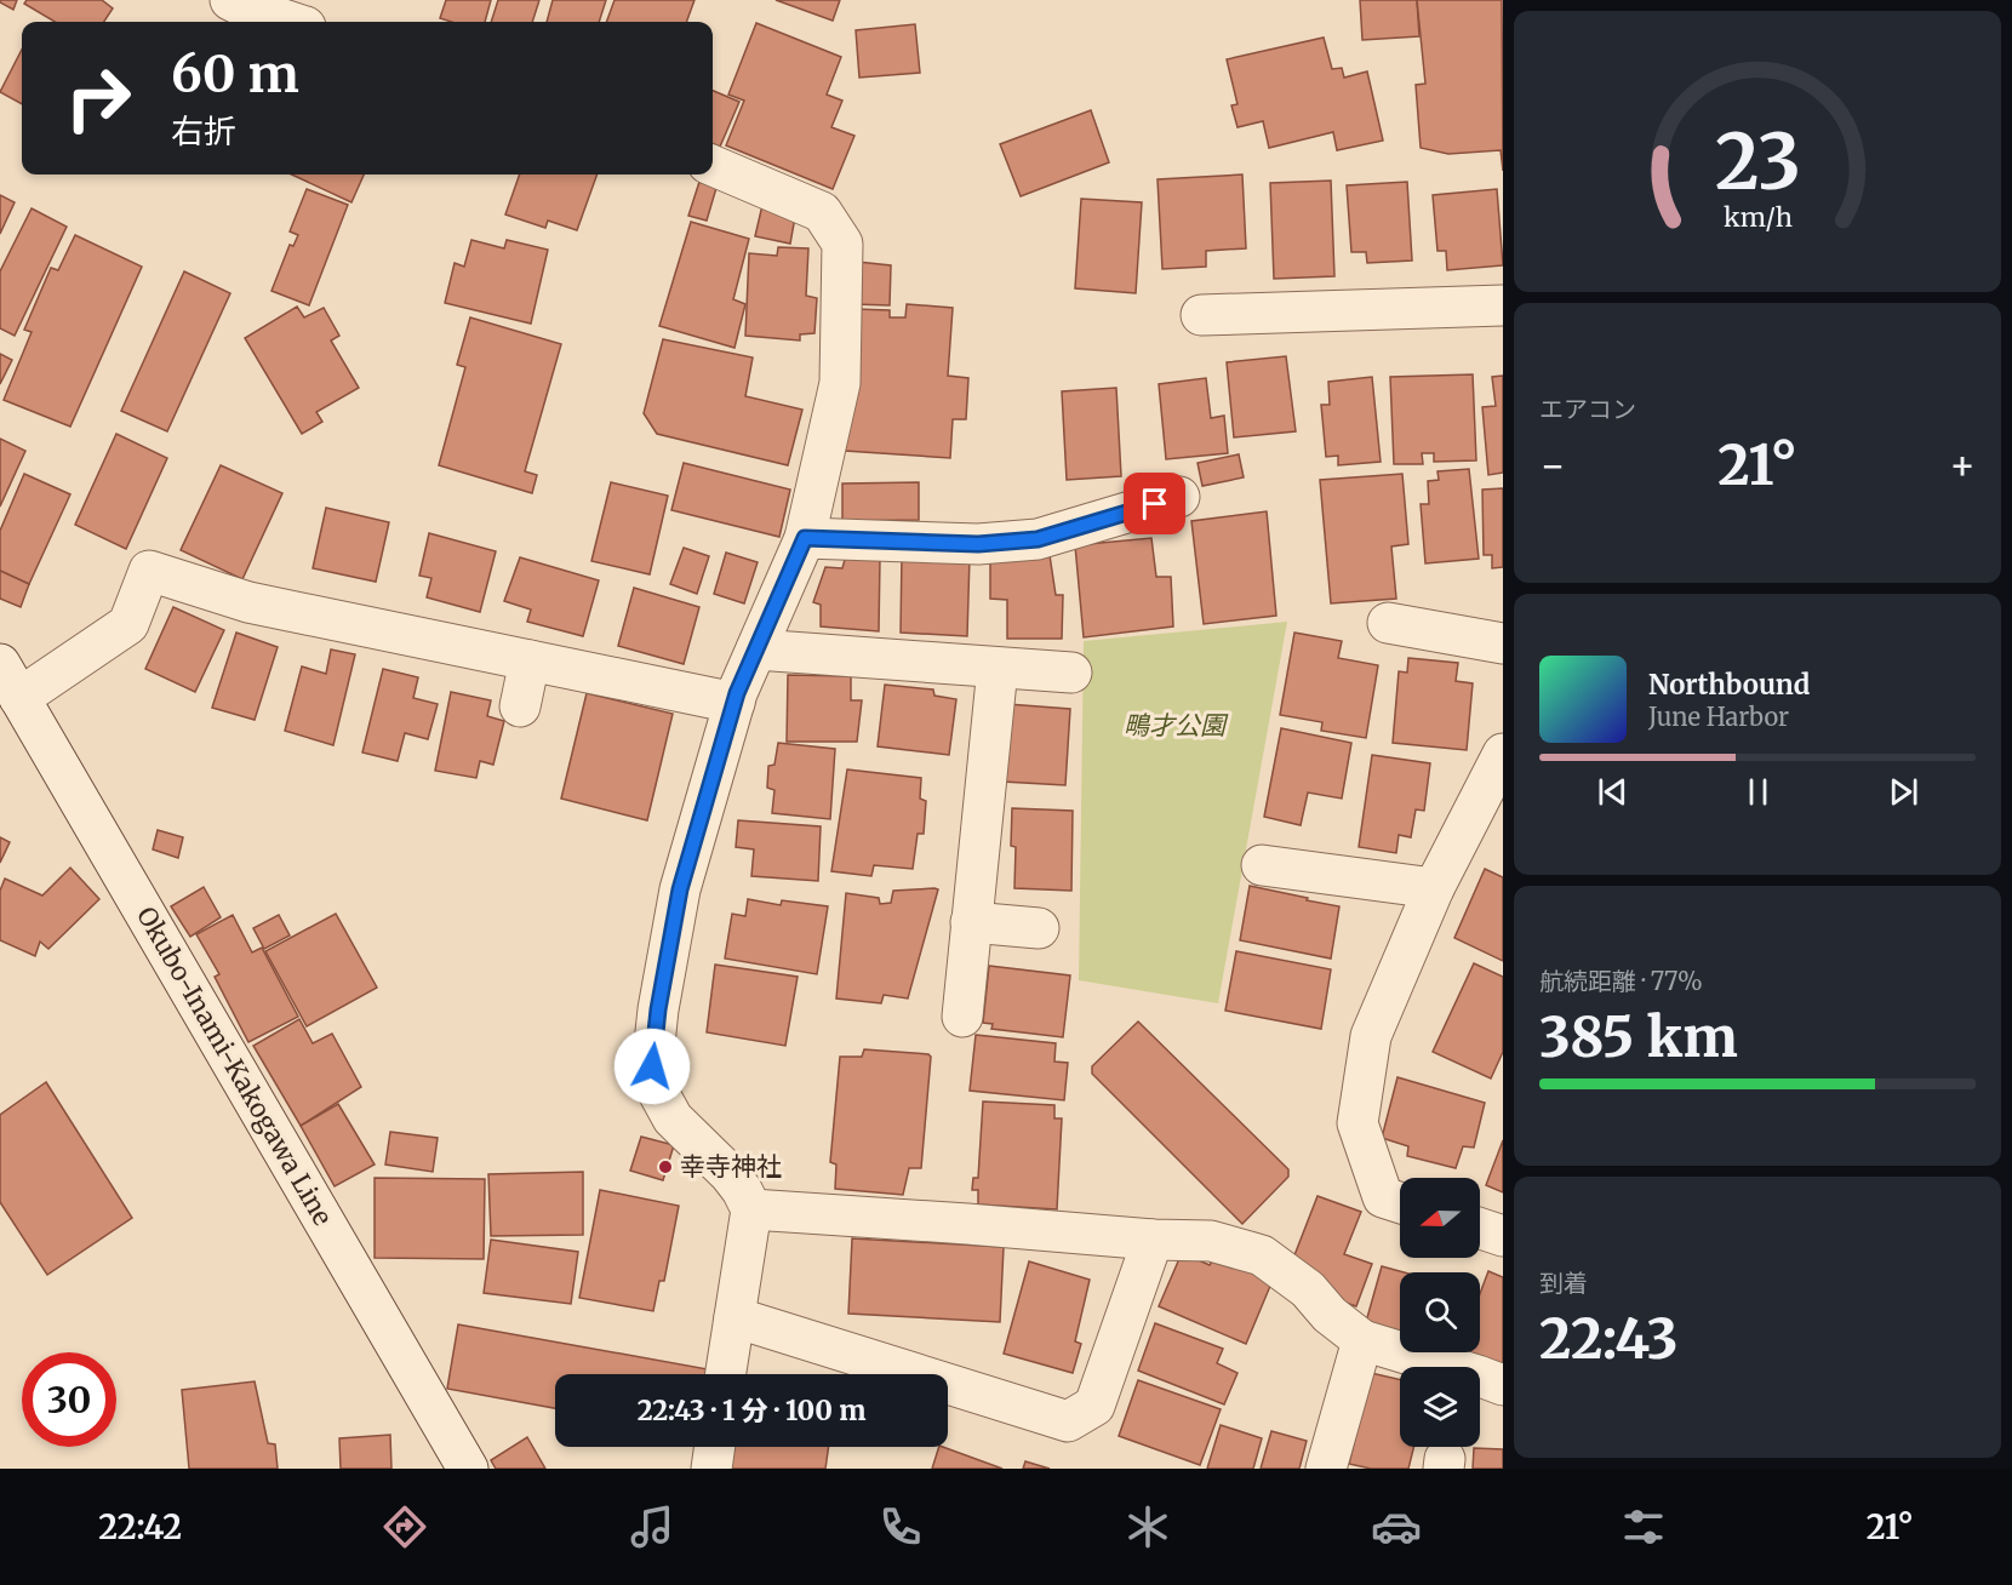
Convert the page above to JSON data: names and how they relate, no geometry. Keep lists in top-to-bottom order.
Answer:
{
  "streets": {
    "street": ["Okubo-Inami-Kakogawa Line"]
  },
  "parks": ["鴫才公園"],
  "places": ["幸寺神社"],
  "north": "left",
  "page": {
    "turn": ["60 m", "右折"],
    "tile": [
      "エアコン",
      ["航続距離 · 77%", "385 km"],
      ["到着", "22:43"]
    ],
    "heat": ["−", "21°", "+"],
    "song": ["Northbound", "June Harbor"],
    "limit": "30",
    "trip": "22:43 · 1 分 · 100 m",
    "tabs": ["22:42", "21°"],
    "gauge": ["23", "km/h"]
  }
}
